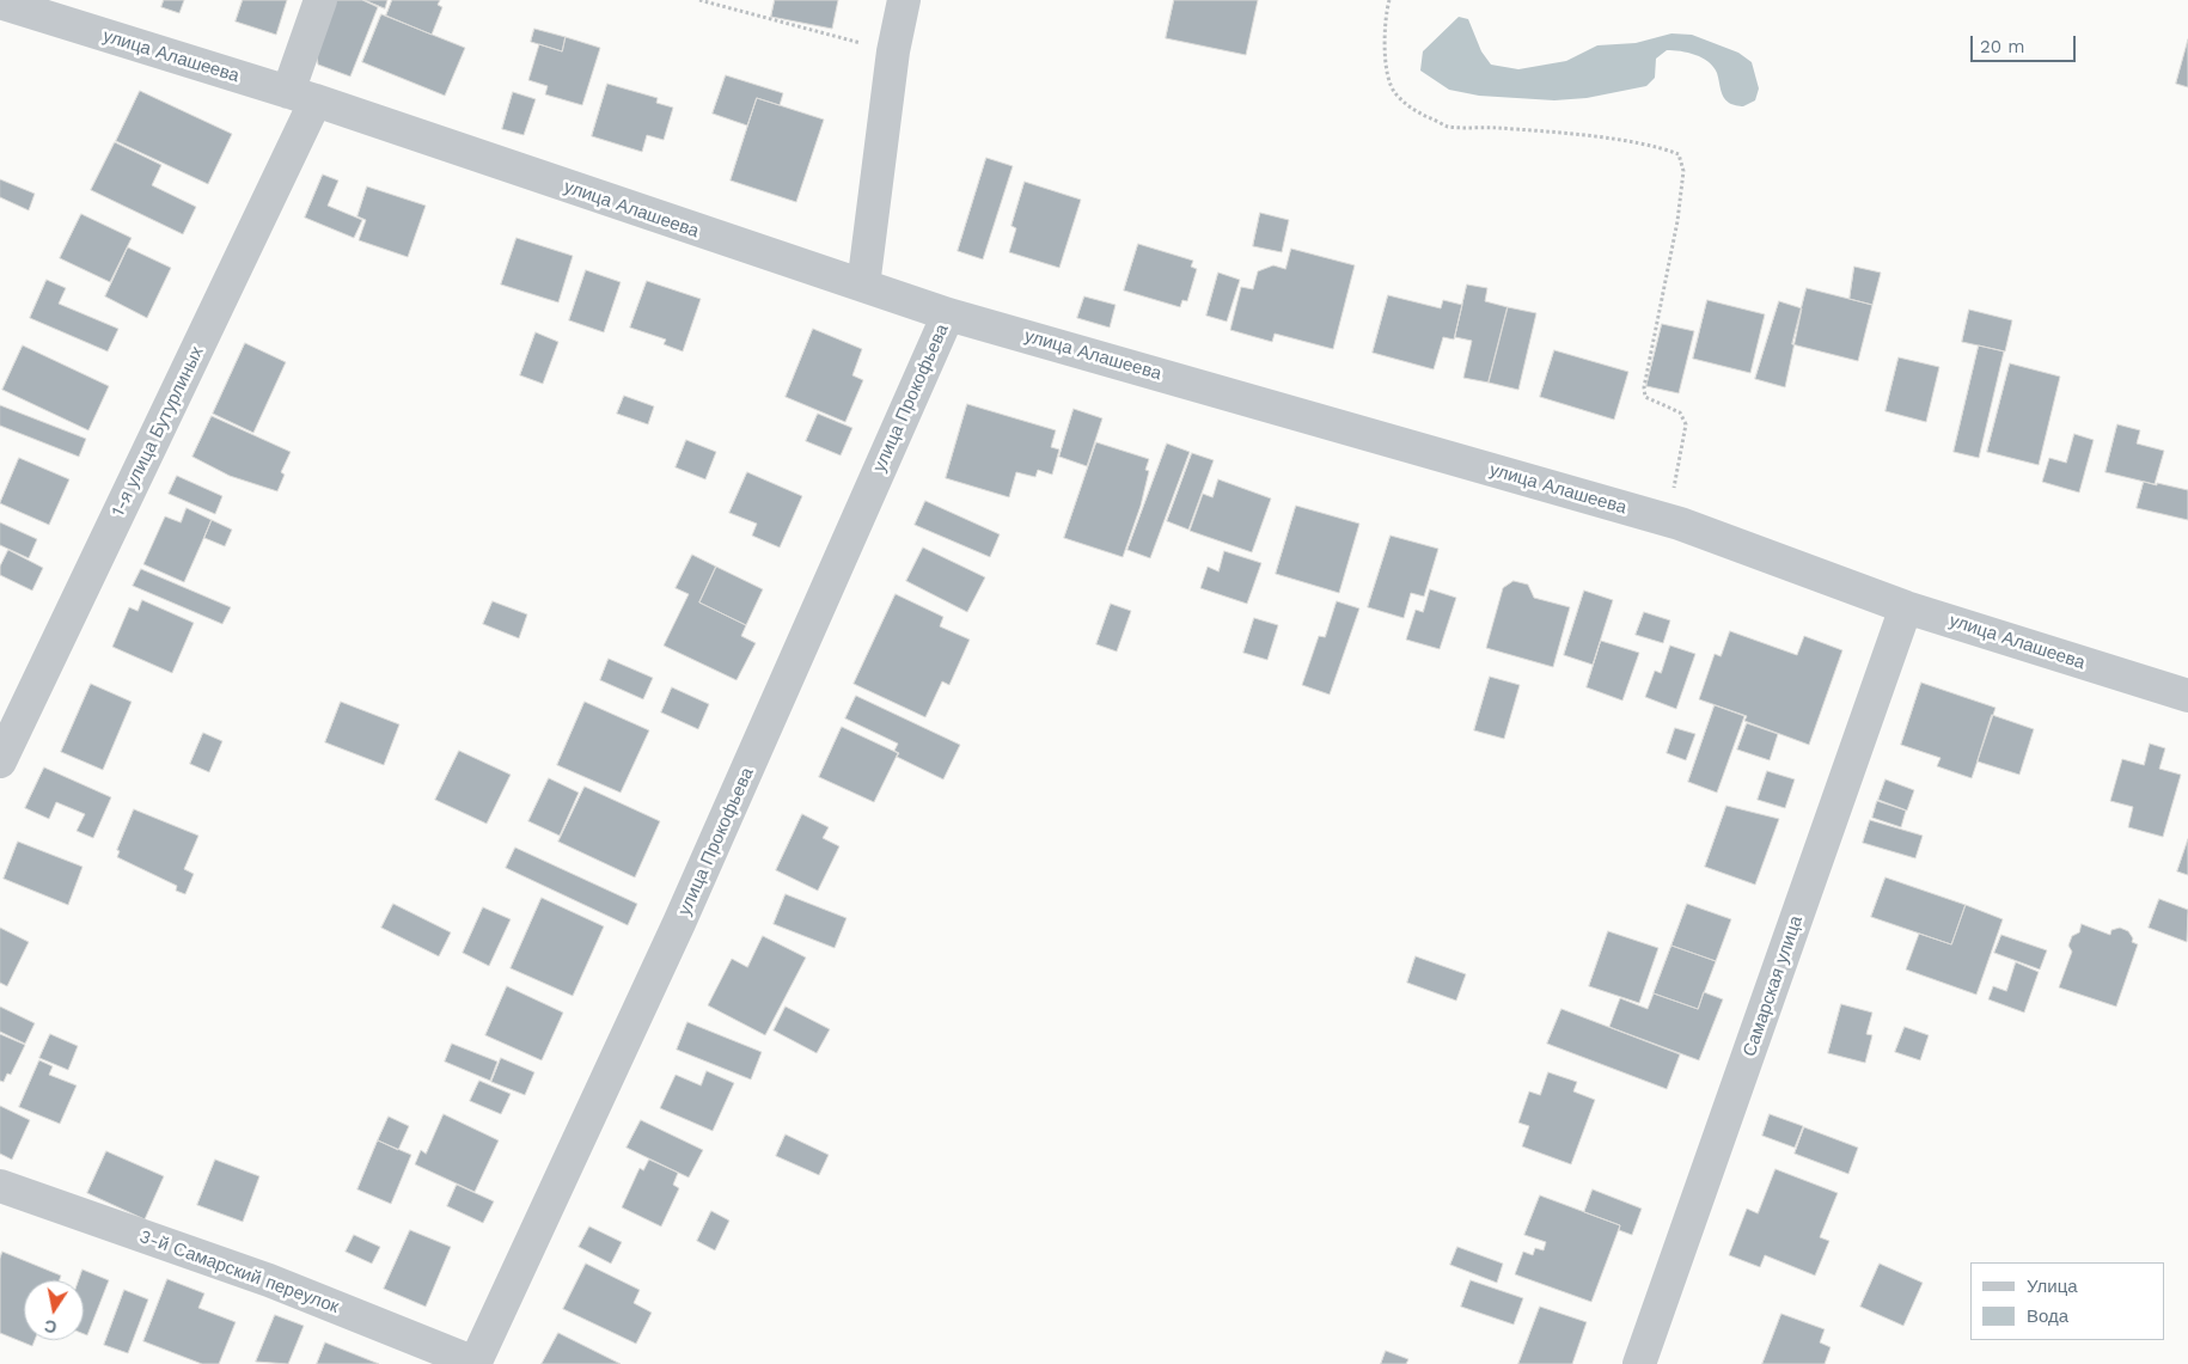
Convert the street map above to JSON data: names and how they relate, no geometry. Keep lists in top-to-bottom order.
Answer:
{
  "streets": {
    "street": [
      "улица Алашеева",
      "улица Прокофьева",
      "1-я улица Бутурлиных",
      "Самарская улица",
      "3-й Самарский переулок"
    ]
  },
  "crossings": [
    ["улица Алашеева", "улица Прокофьева"],
    ["улица Алашеева", "1-я улица Бутурлиных"],
    ["улица Алашеева", "Самарская улица"],
    ["улица Прокофьева", "3-й Самарский переулок"]
  ],
  "legend": ["Улица", "Вода"],
  "scale_bar": "20 m",
  "north": "bottom"
}
